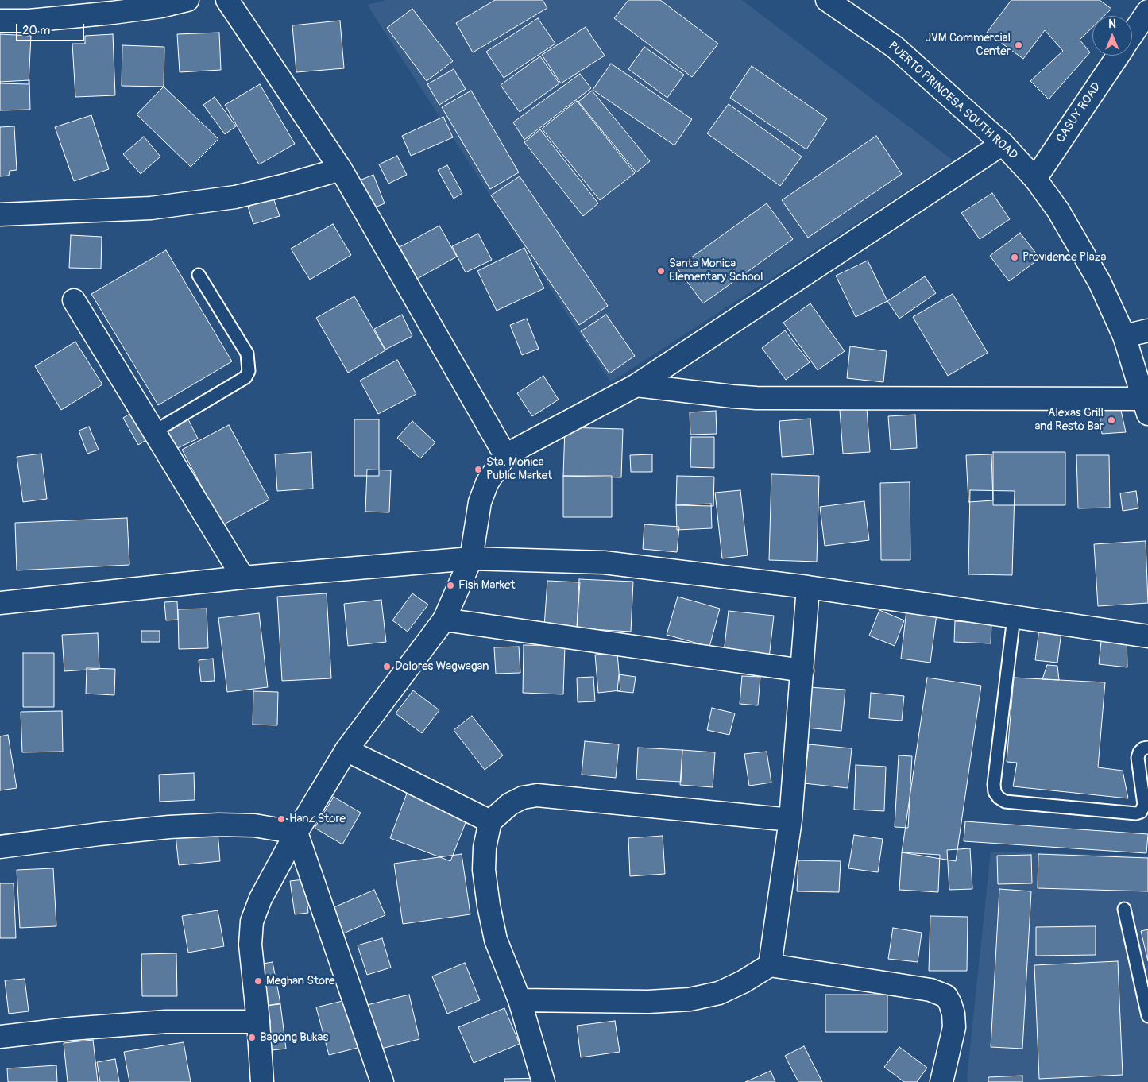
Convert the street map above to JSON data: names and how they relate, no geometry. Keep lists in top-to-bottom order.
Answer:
{
  "streets": {
    "street": ["PUERTO PRINCESA SOUTH ROAD", "CASUY ROAD"]
  },
  "crossings": [
    ["PUERTO PRINCESA SOUTH ROAD", "CASUY ROAD"]
  ],
  "places": [
    "JVM Commercial Center",
    "Providence Plaza",
    "Santa Monica Elementary School",
    "Alexas Grill and Resto Bar",
    "Sta. Monica Public Market",
    "Fish Market",
    "Dolores Wagwagan",
    "Hanz Store",
    "Meghan Store",
    "Bagong Bukas"
  ],
  "scale_bar": "20 m",
  "north": "top"
}
